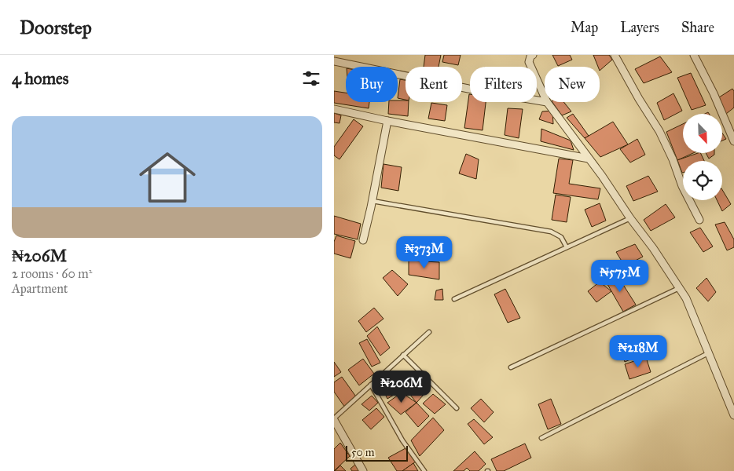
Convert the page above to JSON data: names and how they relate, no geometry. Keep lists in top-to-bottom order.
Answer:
{
  "scale_bar": "50 m",
  "north": "bottom right",
  "page": {
    "header": "Doorstep",
    "nav": ["Map", "Layers", "Share"],
    "heading": "4 homes",
    "chip": [
      "Buy",
      "Rent",
      "Filters",
      "New"
    ],
    "list": [
      {
        "name": "₦206M",
        "note": "2 rooms · 60 m² · Apartment"
      }
    ],
    "price": [
      "₦373M",
      "₦575M",
      "₦218M",
      "₦206M"
    ],
    "scale": "50 m"
  }
}
